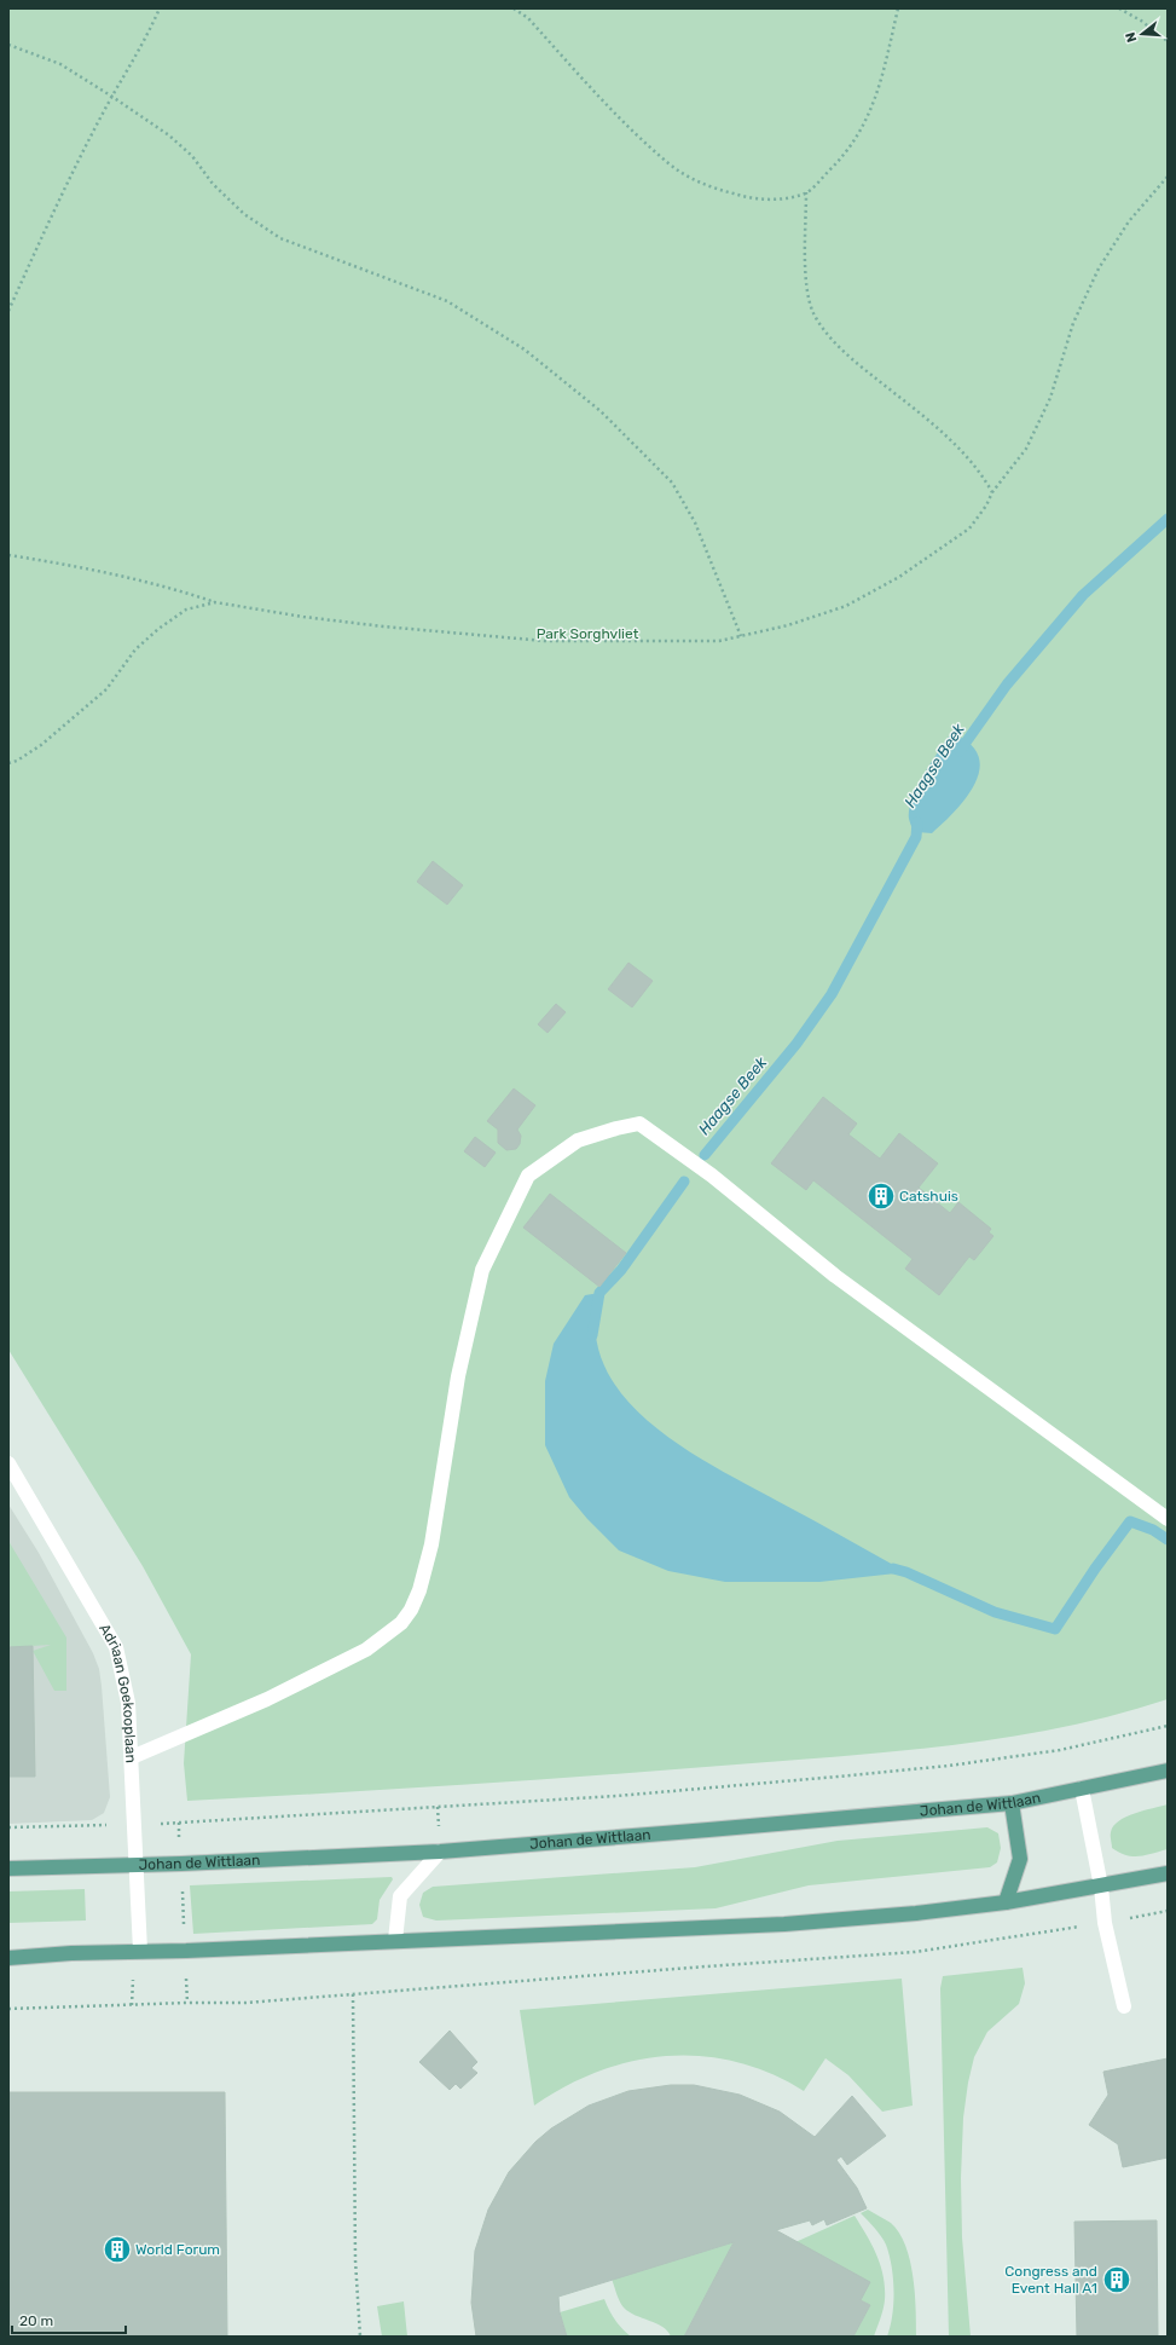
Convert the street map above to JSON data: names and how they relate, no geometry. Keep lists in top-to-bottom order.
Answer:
{
  "streets": {
    "main road": ["Johan de Wittlaan"],
    "street": ["Adriaan Goekooplaan"]
  },
  "crossings": [
    ["Adriaan Goekooplaan", "Johan de Wittlaan"]
  ],
  "water": ["Haagse Beek"],
  "parks": ["Park Sorghvliet"],
  "places": {
    "building": ["Catshuis", "World Forum", "Congress and Event Hall A1"]
  },
  "scale_bar": "20 m",
  "north": "left"
}
